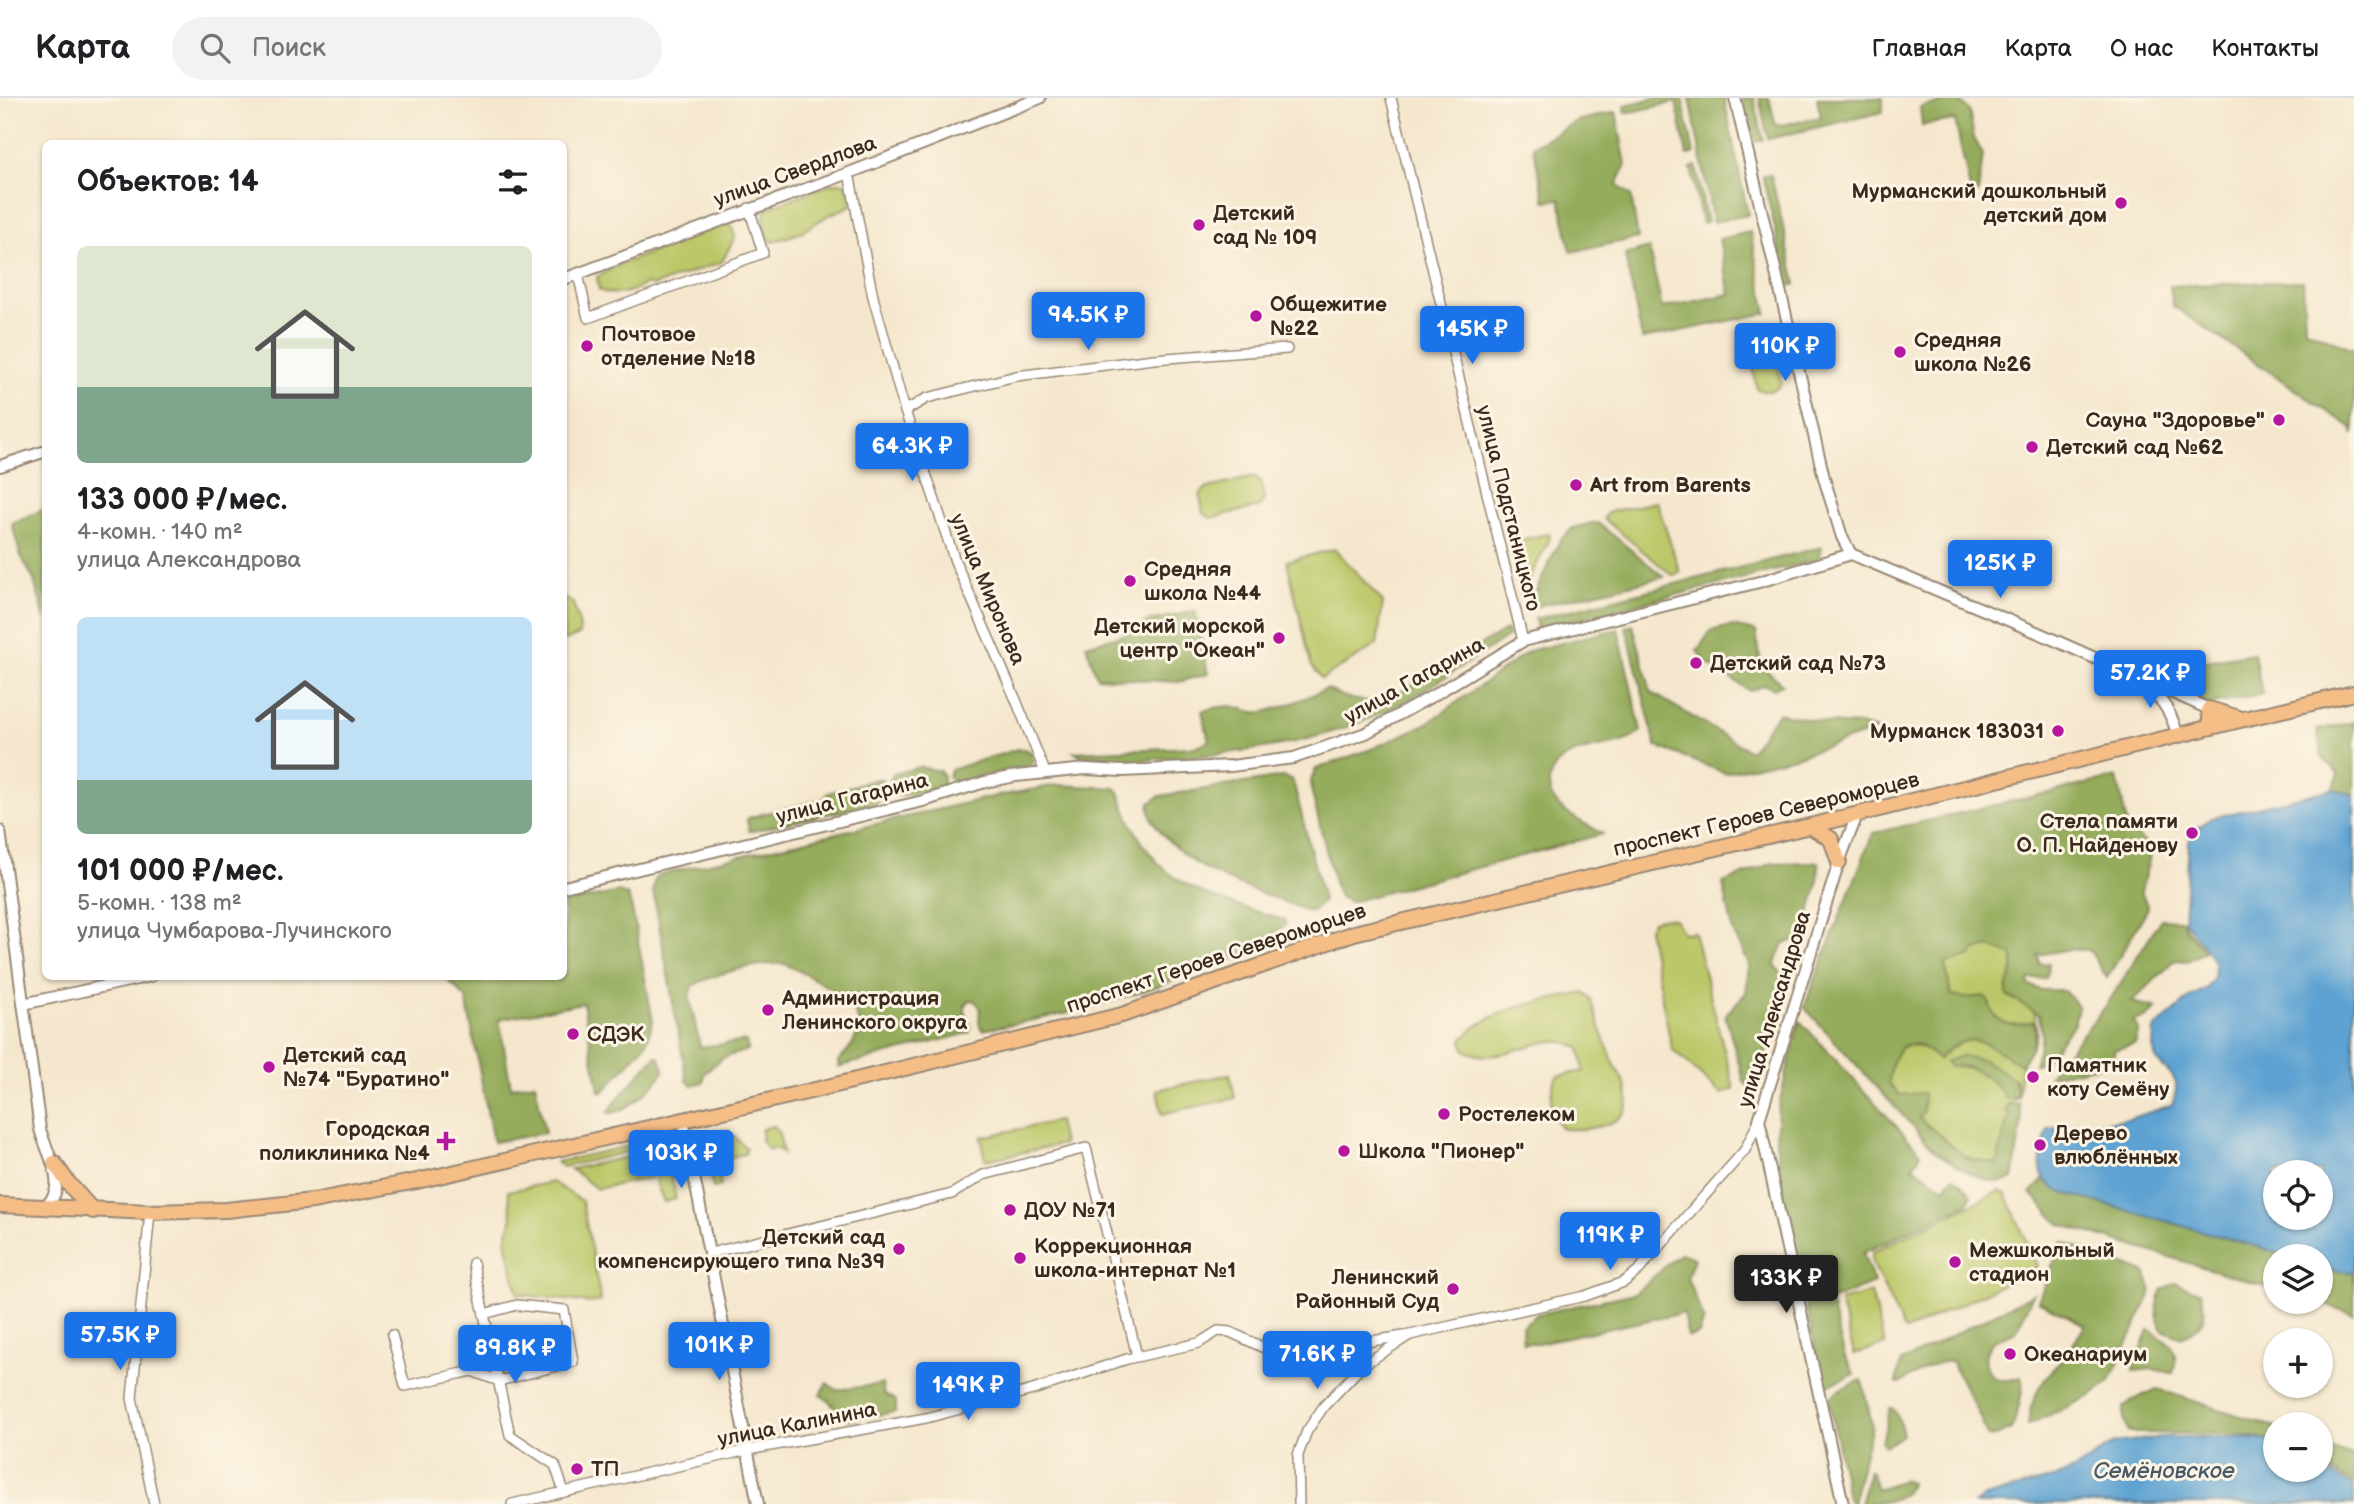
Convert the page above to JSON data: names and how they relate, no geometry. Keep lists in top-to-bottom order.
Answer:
{
  "streets": {
    "main road": ["проспект Героев Североморцев"],
    "street": [
      "улица Свердлова",
      "улица Подстаницкого",
      "улица Миронова",
      "улица Гагарина",
      "улица Александрова",
      "улица Калинина"
    ]
  },
  "crossings": [
    ["улица Свердлова", "улица Миронова"],
    ["улица Подстаницкого", "улица Гагарина"],
    ["улица Миронова", "улица Гагарина"],
    ["проспект Героев Североморцев", "улица Александрова"]
  ],
  "water": ["Семёновское"],
  "places": {
    "other": [
      "Мурманский дошкольный детский дом",
      "Детский сад № 109",
      "Общежитие №22",
      "Почтовое отделение №18",
      "Средняя школа №26",
      "Сауна \"Здоровье\"",
      "Детский сад №62",
      "Art from Barents",
      "Средняя школа №44",
      "Детский морской центр \"Океан\"",
      "Детский сад №73",
      "Мурманск 183031",
      "Стела памяти О. П. Найденову",
      "Администрация Ленинского округа",
      "СДЭК",
      "Детский сад №74 \"Буратино\"",
      "Памятник коту Семёну",
      "Ростелеком",
      "Дерево влюблённых",
      "Школа \"Пионер\"",
      "ДОУ №71",
      "Детский сад компенсирующего типа №39",
      "Коррекционная школа-интернат №1",
      "Межшкольный стадион",
      "Ленинский Районный Суд",
      "Океанариум",
      "ТП"
    ],
    "health": ["Городская поликлиника №4"]
  },
  "page": {
    "header": "Карта",
    "search": "Поиск",
    "nav": [
      "Главная",
      "Карта",
      "О нас",
      "Контакты"
    ],
    "heading": "Объектов: 14",
    "list": [
      {
        "name": "133 000 ₽/мес.",
        "note": "4-комн. · 140 m² · улица Александрова"
      },
      {
        "name": "101 000 ₽/мес.",
        "note": "5-комн. · 138 m² · улица Чумбарова-Лучинского"
      }
    ],
    "price": [
      "94.5K ₽",
      "145K ₽",
      "110K ₽",
      "64.3K ₽",
      "125K ₽",
      "57.2K ₽",
      "103K ₽",
      "119K ₽",
      "133K ₽",
      "57.5K ₽",
      "101K ₽",
      "89.8K ₽",
      "71.6K ₽",
      "149K ₽"
    ],
    "map_buttons": ["+", "−"]
  }
}
